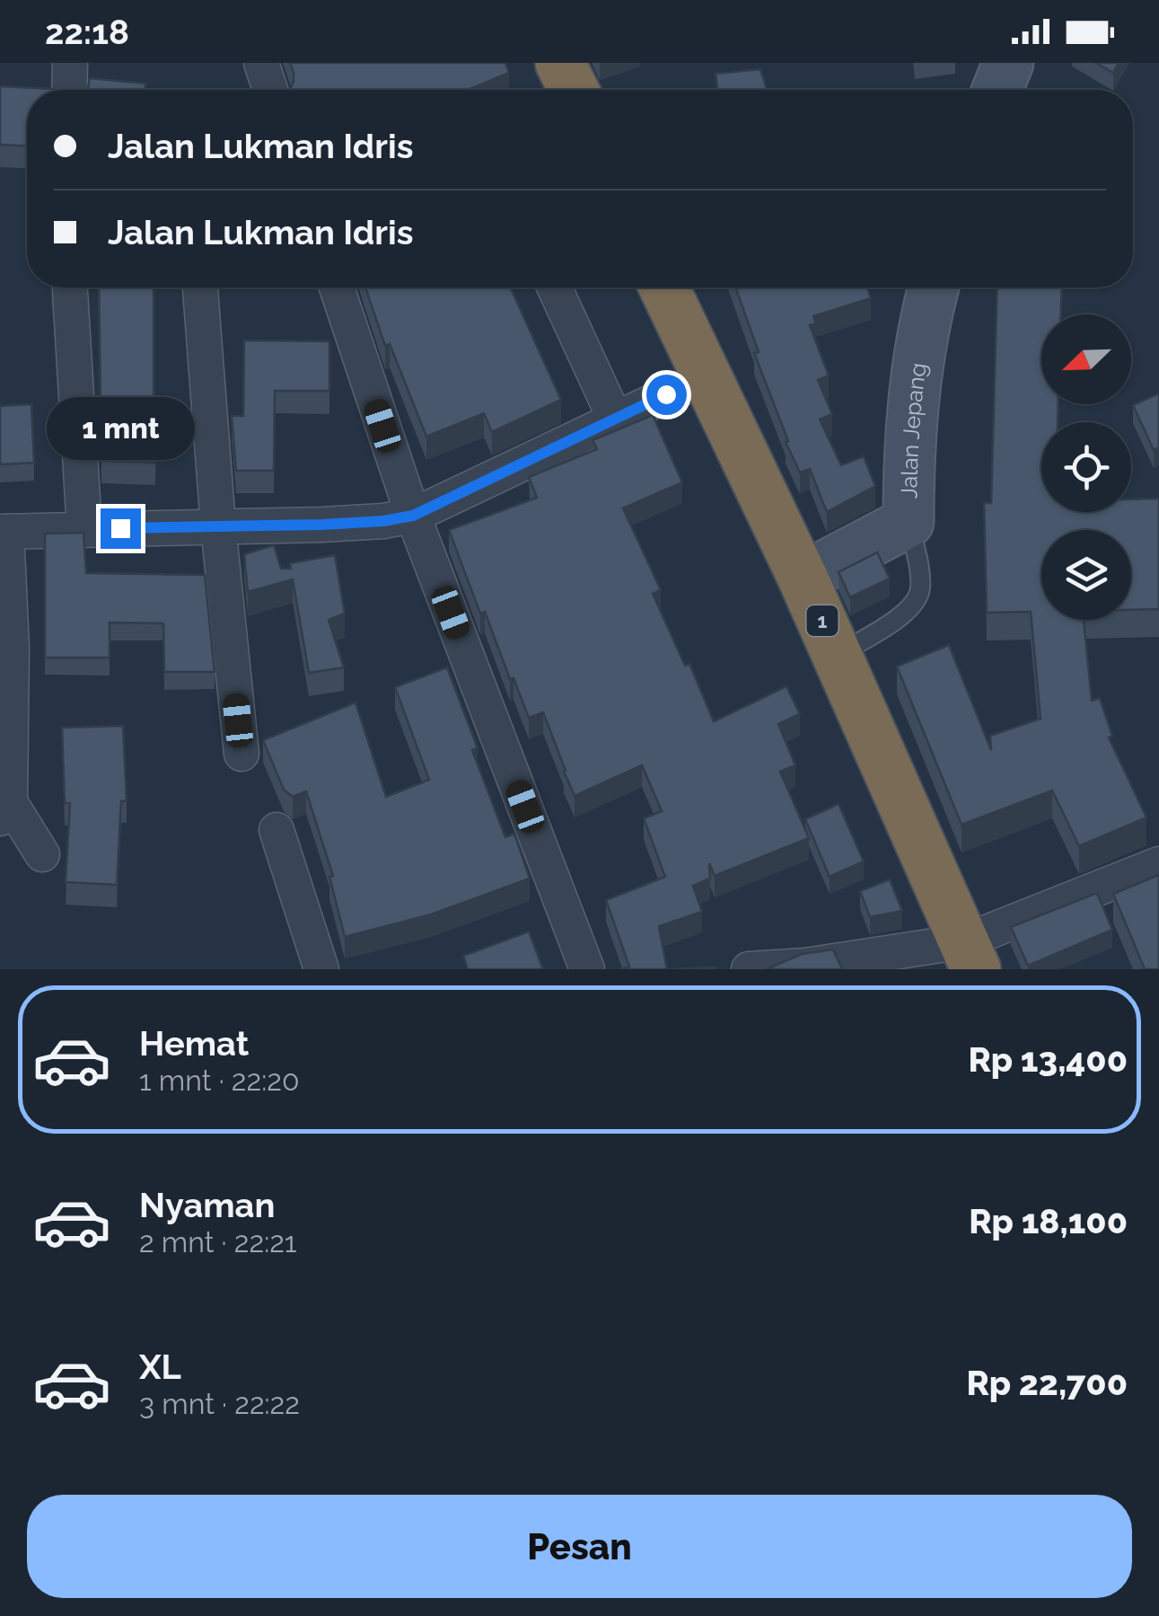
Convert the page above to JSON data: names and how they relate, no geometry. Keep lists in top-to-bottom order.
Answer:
{
  "streets": {
    "highway": ["1"],
    "street": ["Jalan Jepang"]
  },
  "crossings": [
    ["Jalan Jepang", "1"]
  ],
  "north": "bottom left",
  "page": {
    "status": "22:18",
    "banner": ["Jalan Lukman Idris", "Jalan Lukman Idris"],
    "bubble": "1 mnt",
    "list": [
      {
        "name": "Hemat",
        "note": "1 mnt · 22:20",
        "value": "Rp 13,400"
      },
      {
        "name": "Nyaman",
        "note": "2 mnt · 22:21",
        "value": "Rp 18,100"
      },
      {
        "name": "XL",
        "note": "3 mnt · 22:22",
        "value": "Rp 22,700"
      }
    ],
    "buttons": "Pesan"
  }
}
